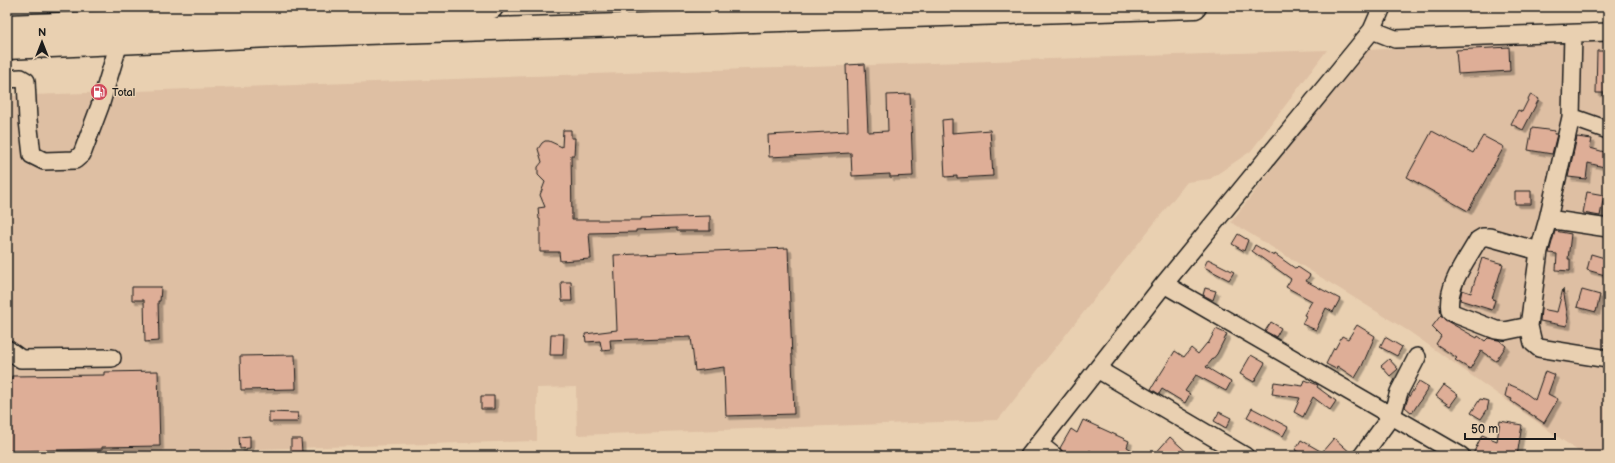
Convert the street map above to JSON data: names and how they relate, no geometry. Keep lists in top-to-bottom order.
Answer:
{
  "places": {
    "fuel station": ["Total"]
  },
  "scale_bar": "50 m",
  "north": "top"
}
